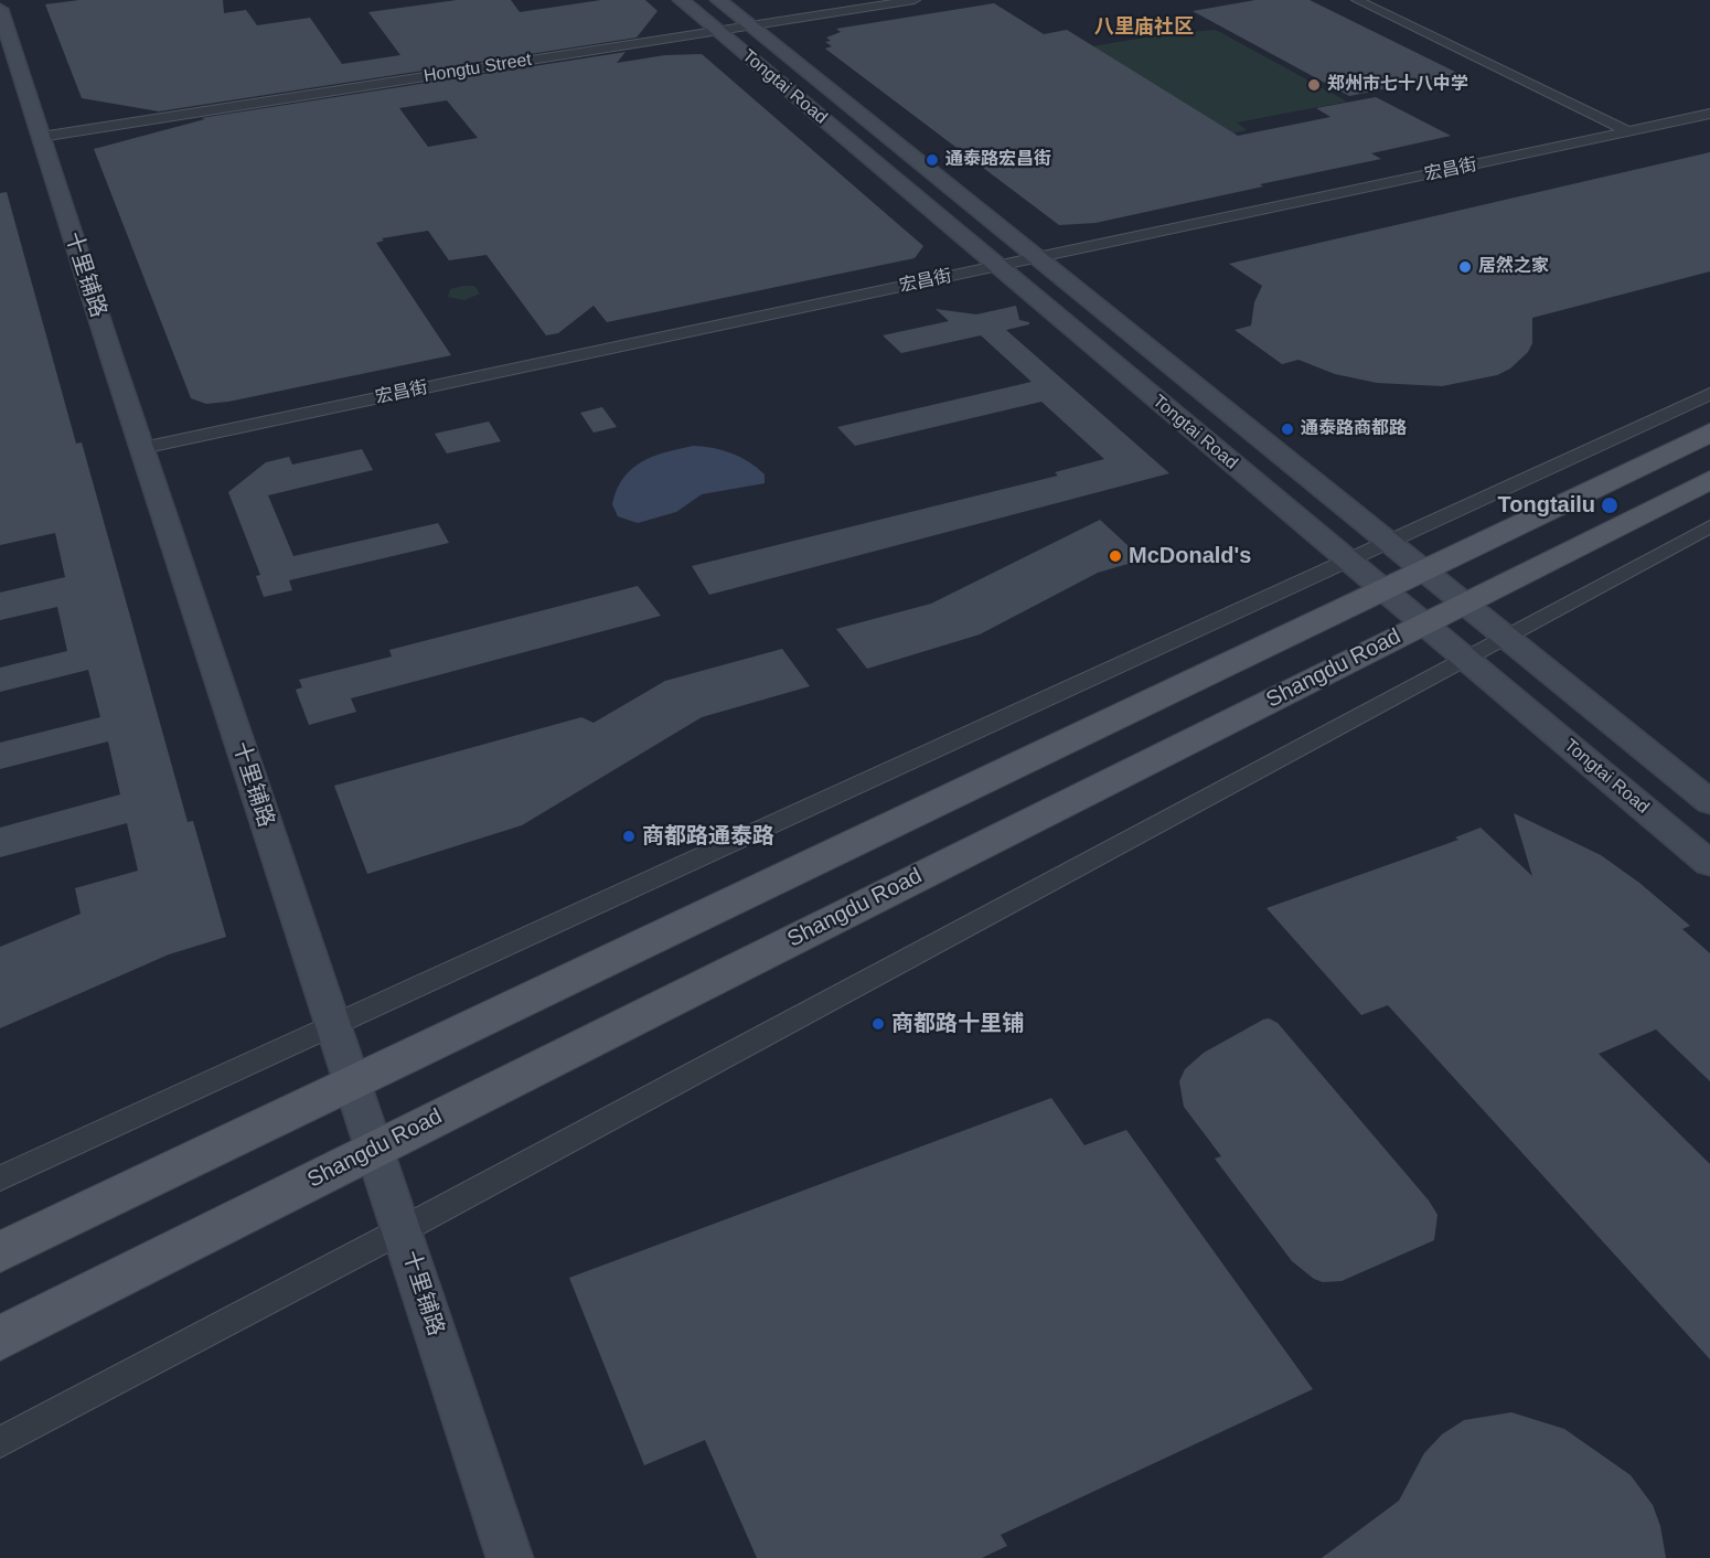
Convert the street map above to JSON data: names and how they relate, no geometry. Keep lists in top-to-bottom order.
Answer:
{
  "streets": {
    "main road": ["Shangdu Road"],
    "street": [
      "Hongtu Street",
      "Tongtai Road",
      "宏昌街",
      "十里铺路"
    ]
  },
  "crossings": [
    ["Hongtu Street", "Tongtai Road"],
    ["Hongtu Street", "十里铺路"],
    ["Tongtai Road", "宏昌街"],
    ["Tongtai Road", "Shangdu Road"],
    ["宏昌街", "十里铺路"],
    ["十里铺路", "Shangdu Road"]
  ],
  "districts": ["八里庙社区"],
  "places": [
    "郑州市七十八中学",
    "通泰路宏昌街",
    "居然之家",
    "通泰路商都路",
    "Tongtailu",
    "McDonald's",
    "商都路通泰路",
    "商都路十里铺"
  ]
}
